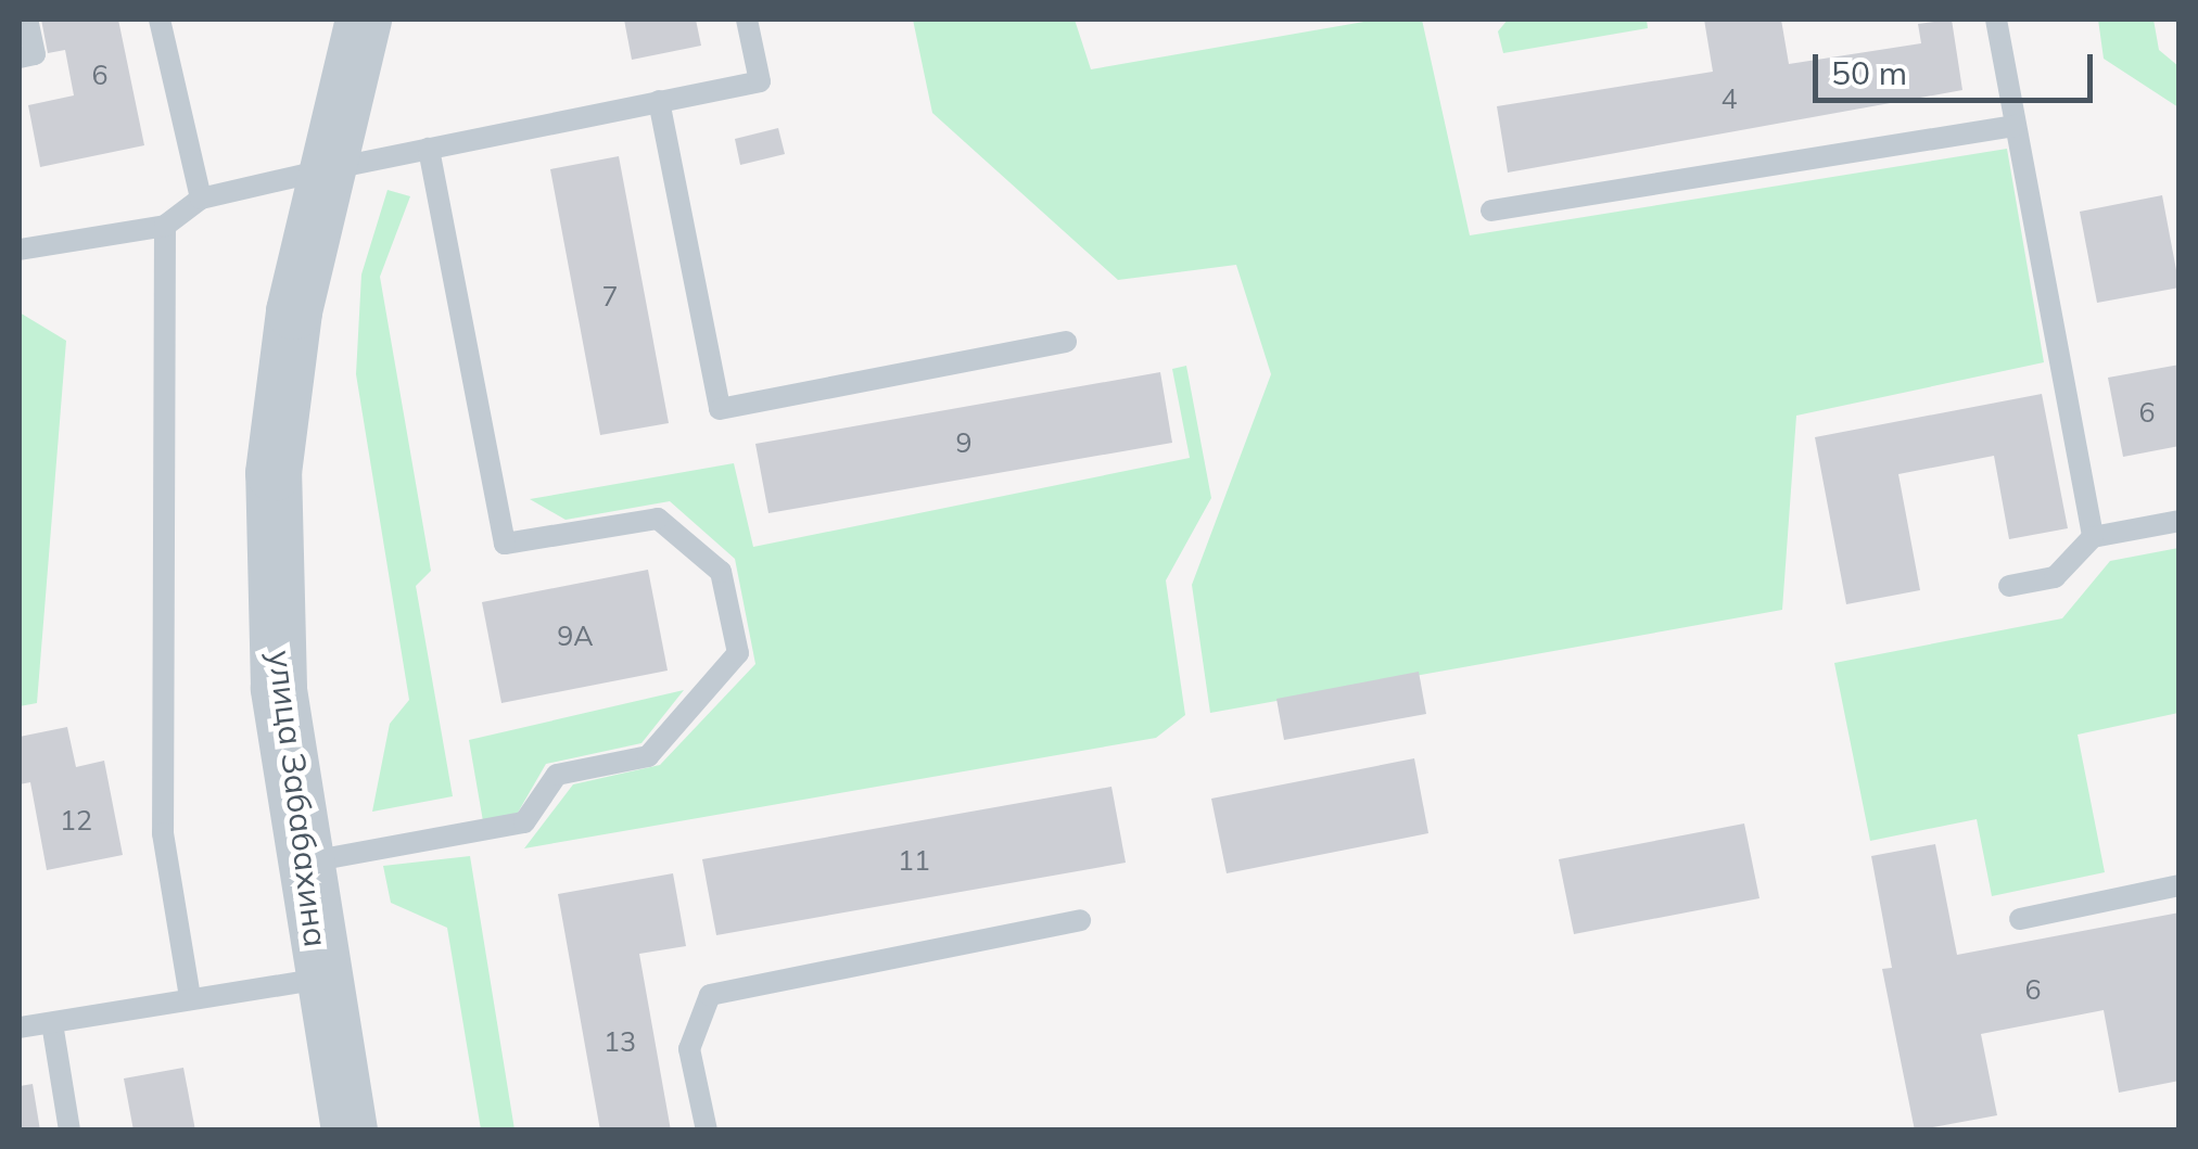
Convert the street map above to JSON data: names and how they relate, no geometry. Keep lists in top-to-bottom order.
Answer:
{
  "streets": {
    "street": ["улица Забабахина"]
  },
  "house_numbers": [
    "6",
    "4",
    "7",
    "6",
    "9",
    "9А",
    "12",
    "11",
    "6",
    "13"
  ],
  "scale_bar": "50 m"
}
